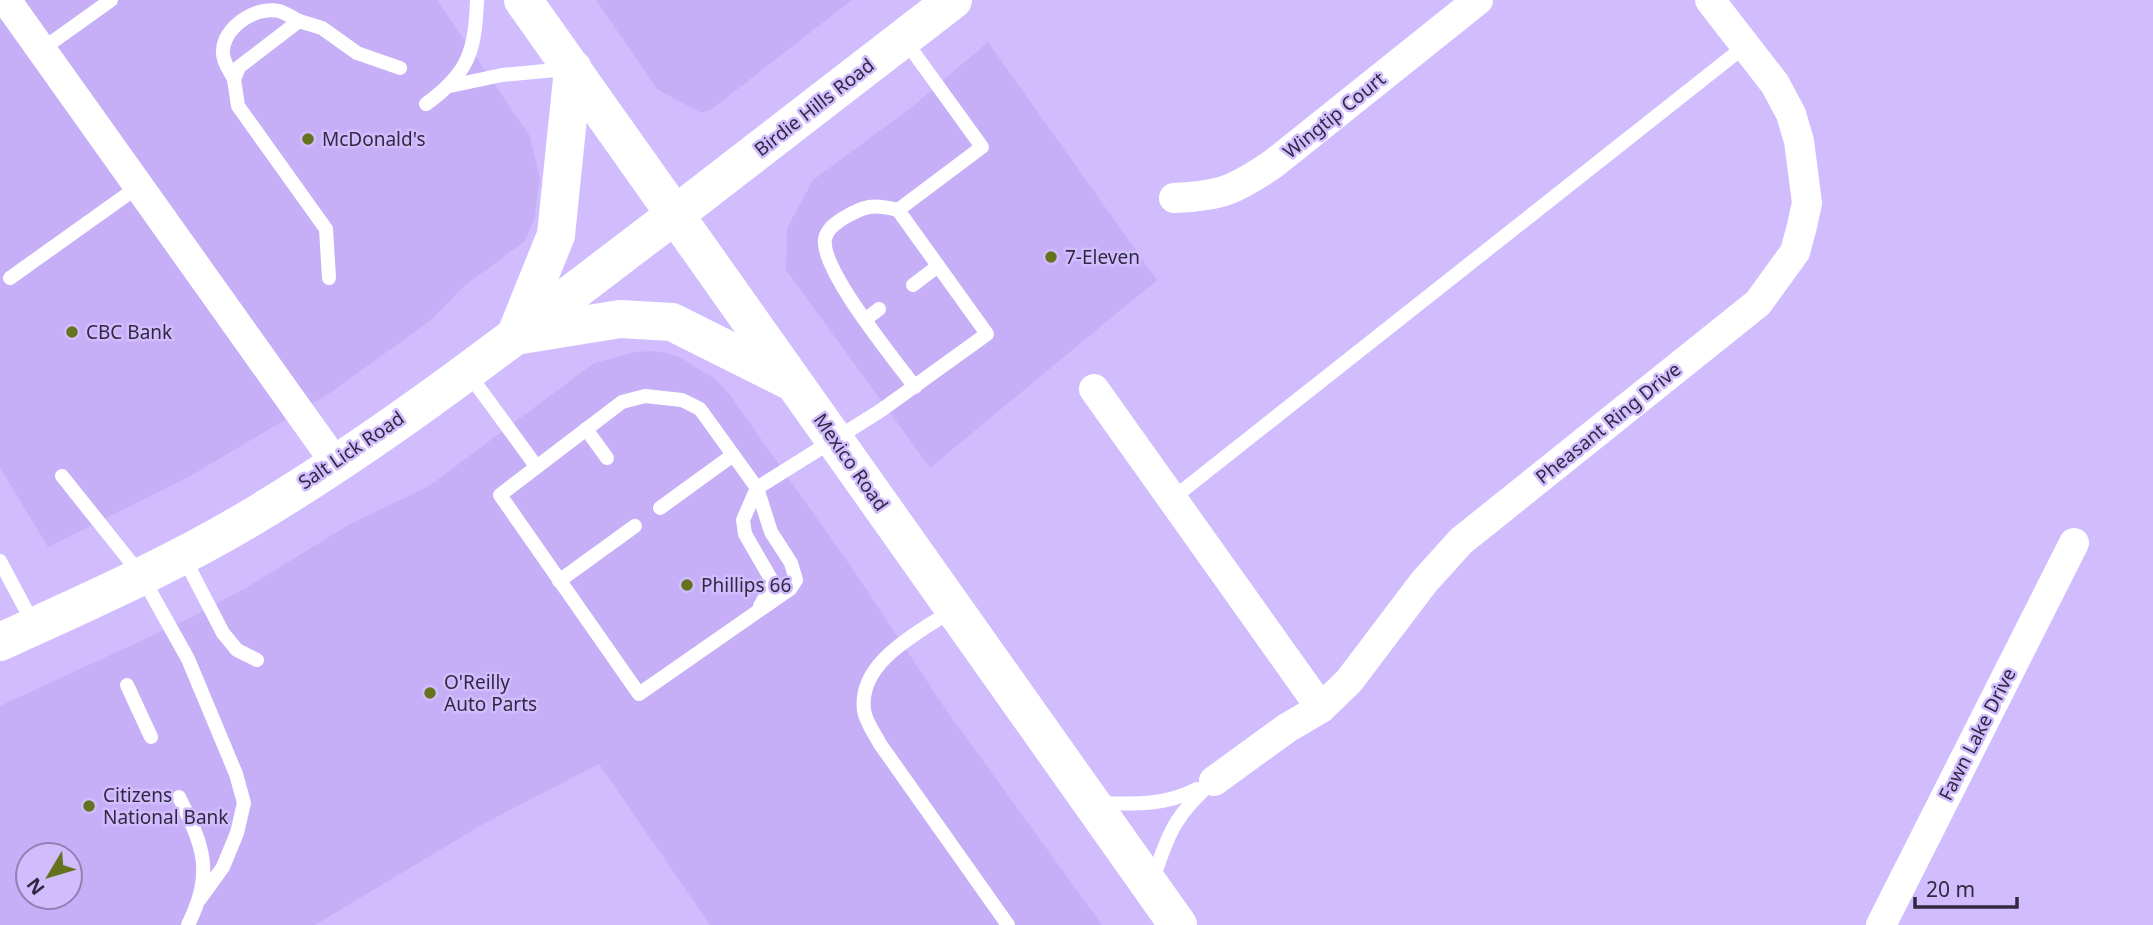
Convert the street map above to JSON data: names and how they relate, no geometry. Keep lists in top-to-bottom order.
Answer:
{
  "streets": {
    "main road": ["Birdie Hills Road", "Salt Lick Road", "Mexico Road"],
    "street": ["Wingtip Court", "Pheasant Ring Drive", "Fawn Lake Drive"]
  },
  "crossings": [
    ["Birdie Hills Road", "Salt Lick Road"],
    ["Birdie Hills Road", "Mexico Road"],
    ["Salt Lick Road", "Mexico Road"]
  ],
  "places": [
    "McDonald's",
    "7-Eleven",
    "CBC Bank",
    "Phillips 66",
    "O'Reilly Auto Parts",
    "Citizens National Bank"
  ],
  "scale_bar": "20 m",
  "north": "bottom left"
}
